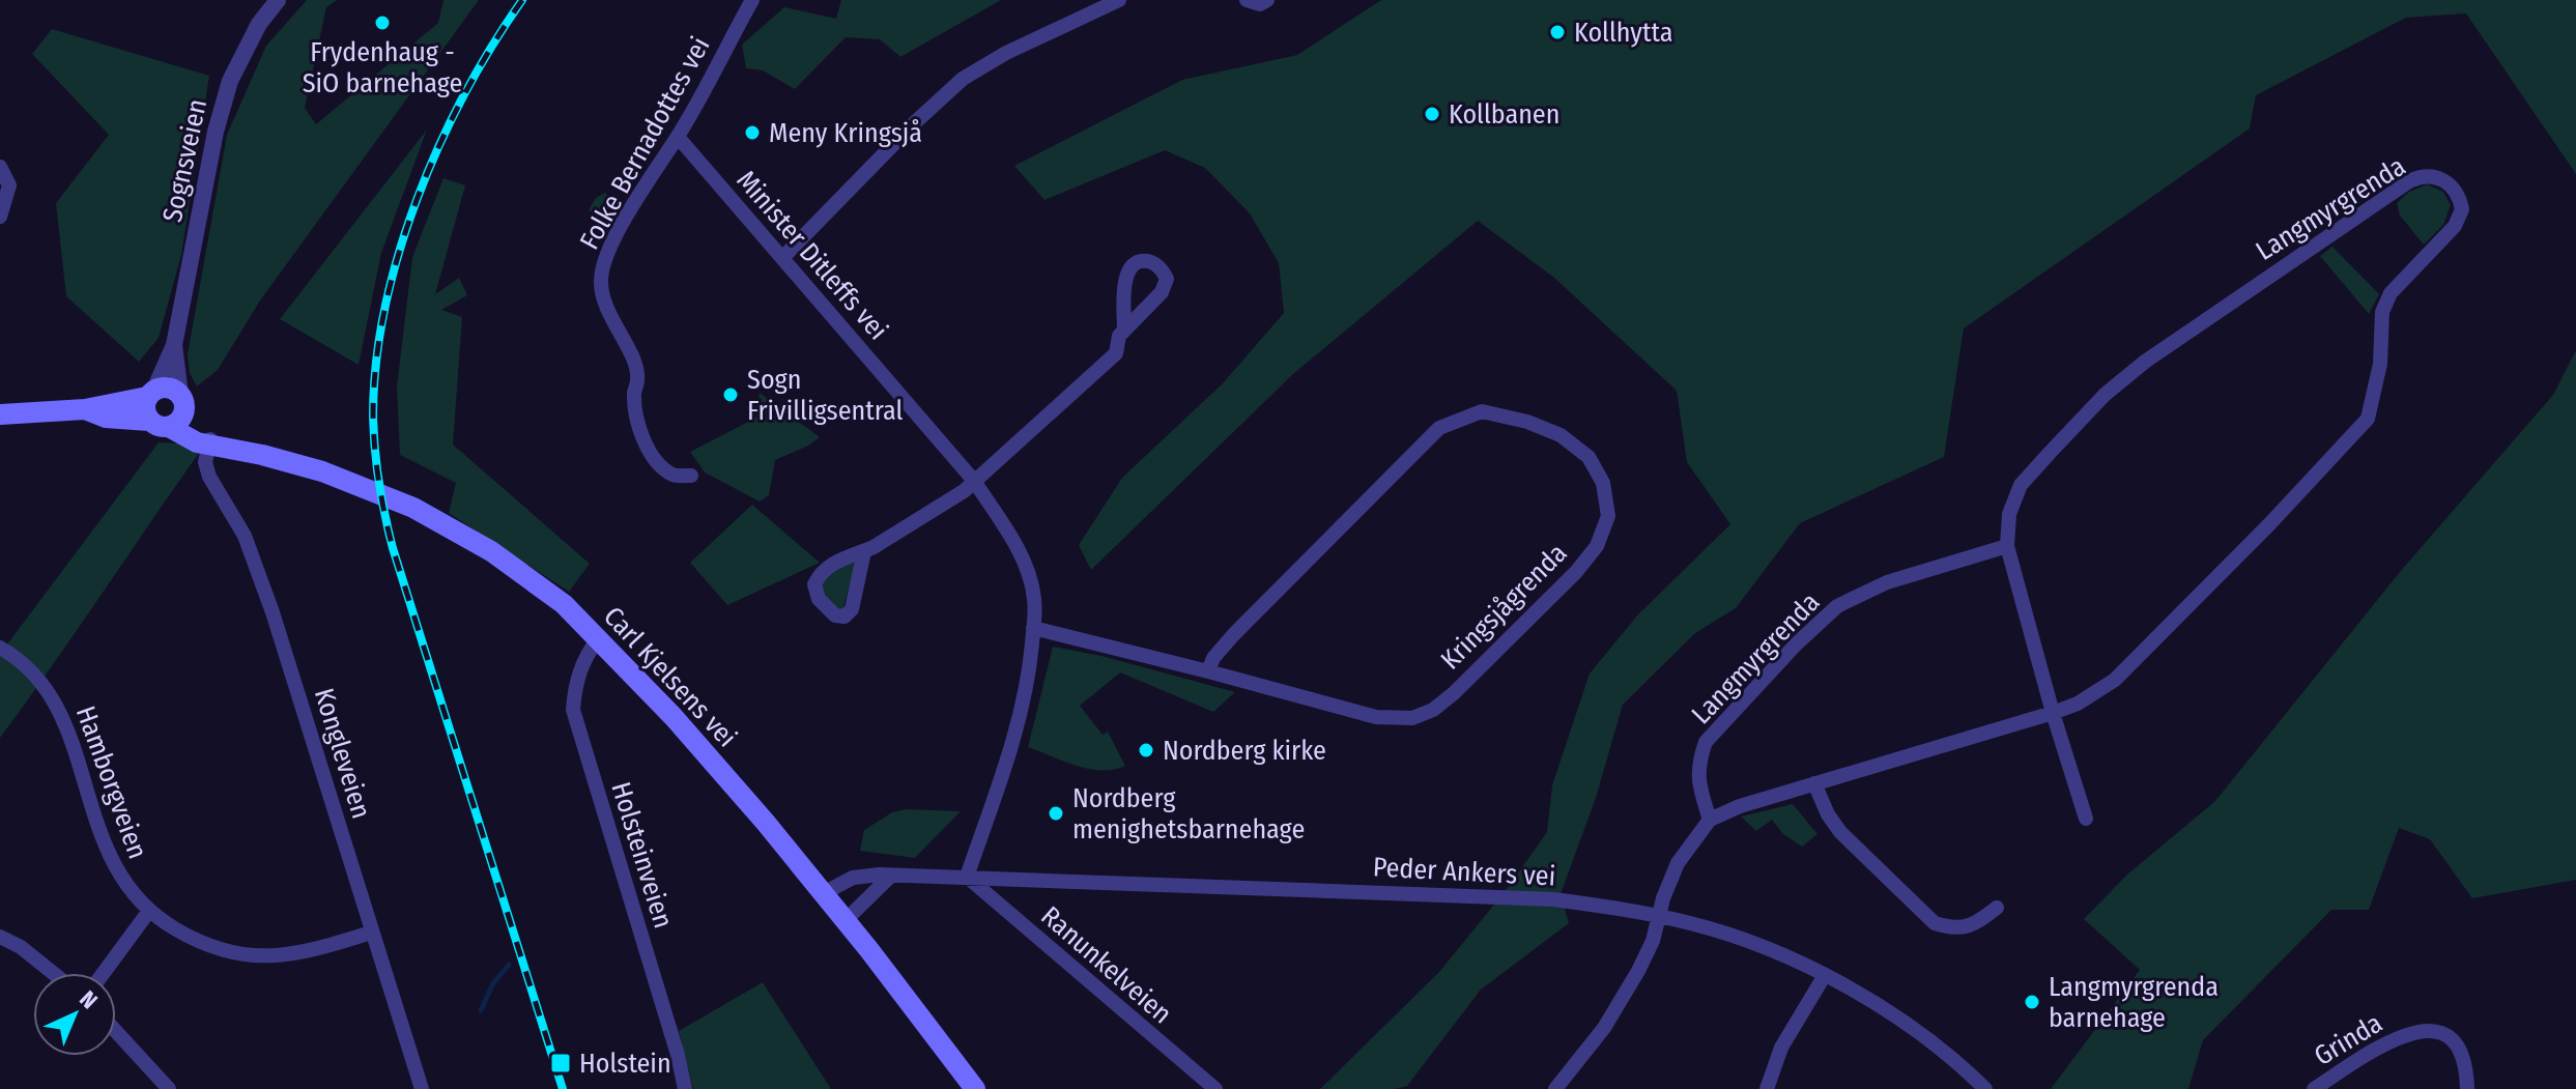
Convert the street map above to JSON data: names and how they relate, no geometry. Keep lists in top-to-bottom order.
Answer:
{
  "streets": {
    "main road": ["Carl Kjelsens vei"],
    "street": [
      "Folke Bernadottes vei",
      "Sognsveien",
      "Langmyrgrenda",
      "Minister Ditleffs vei",
      "Kringsjågrenda",
      "Kongleveien",
      "Hamborgveien",
      "Holsteinveien",
      "Peder Ankers vei",
      "Ranunkelveien",
      "Grinda"
    ]
  },
  "crossings": [
    ["Folke Bernadottes vei", "Minister Ditleffs vei"],
    ["Sognsveien", "Carl Kjelsens vei"],
    ["Minister Ditleffs vei", "Kringsjågrenda"],
    ["Minister Ditleffs vei", "Peder Ankers vei"],
    ["Minister Ditleffs vei", "Ranunkelveien"],
    ["Carl Kjelsens vei", "Kongleveien"],
    ["Carl Kjelsens vei", "Holsteinveien"],
    ["Carl Kjelsens vei", "Peder Ankers vei"],
    ["Kongleveien", "Hamborgveien"],
    ["Peder Ankers vei", "Ranunkelveien"]
  ],
  "places": {
    "other": [
      "Frydenhaug - SiO barnehage",
      "Kollhytta",
      "Kollbanen",
      "Meny Kringsjå",
      "Sogn Frivilligsentral",
      "Nordberg kirke",
      "Nordberg menighetsbarnehage",
      "Langmyrgrenda barnehage"
    ],
    "transit": ["Holstein"]
  },
  "north": "top right"
}
